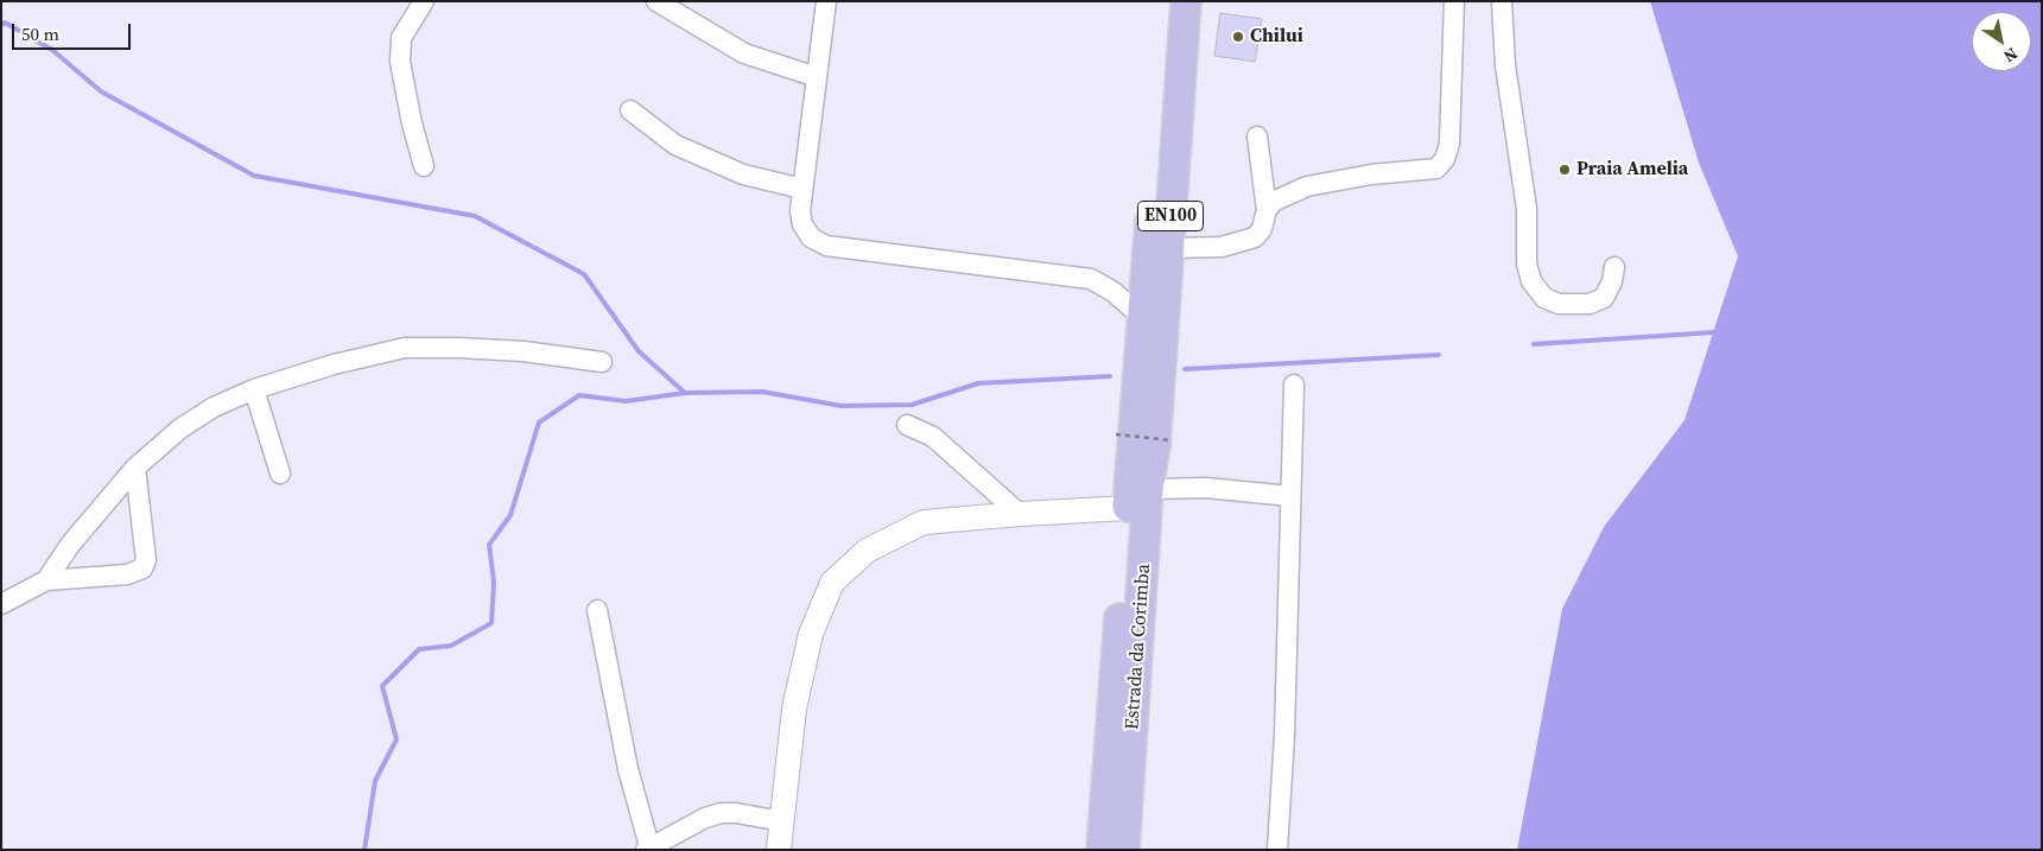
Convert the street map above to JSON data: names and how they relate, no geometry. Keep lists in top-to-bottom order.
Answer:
{
  "streets": {
    "main road": ["EN100", "Estrada da Corimba"]
  },
  "crossings": [
    ["EN100", "Estrada da Corimba"]
  ],
  "places": ["Chilui", "Praia Amelia"],
  "scale_bar": "50 m",
  "north": "bottom right"
}
